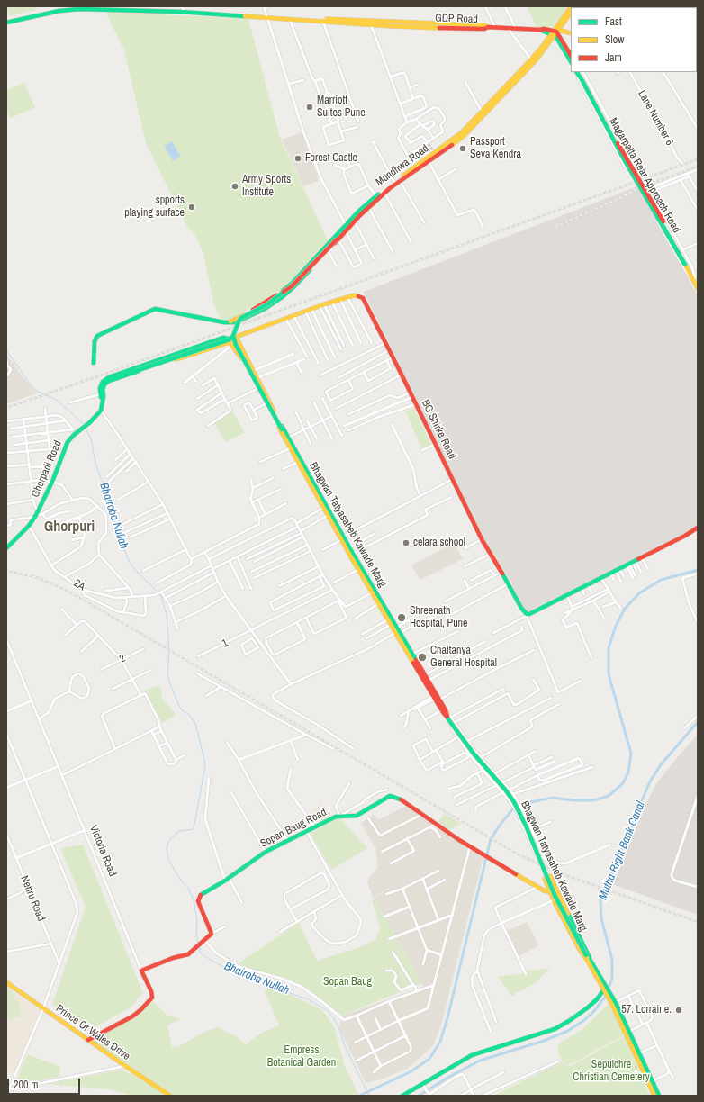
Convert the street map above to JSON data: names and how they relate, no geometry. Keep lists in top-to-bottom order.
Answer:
{
  "streets": {
    "street": [
      "GDP Road",
      "Lane Number 6",
      "Mundhwa Road",
      "Magarpatta Rear Approach Road",
      "BG Shirke Road",
      "Ghorpadi Road",
      "Bhagwan Tatyasaheb Kawade Marg",
      "2A",
      "1",
      "2",
      "Sopan Baug Road",
      "Victoria Road",
      "Nehru Road",
      "Prince Of Wales Drive"
    ]
  },
  "crossings": [
    ["GDP Road", "Mundhwa Road"],
    ["BG Shirke Road", "Bhagwan Tatyasaheb Kawade Marg"],
    ["Ghorpadi Road", "2A"],
    ["Victoria Road", "Prince Of Wales Drive"]
  ],
  "districts": ["Ghorpuri"],
  "water": ["Bhairoba Nullah", "Mutha Right Bank Canal"],
  "parks": ["Sopan Baug", "Empress Botanical Garden", "Sepulchre Christian Cemetery"],
  "places": [
    "Marriott Suites Pune",
    "Passport Seva Kendra",
    "Forest Castle",
    "Army Sports Institute",
    "spports playing surface",
    "celara school",
    "Shreenath Hospital, Pune",
    "Chaitanya General Hospital",
    "57. Lorraine."
  ],
  "legend": ["Fast", "Slow", "Jam"],
  "scale_bar": "200 m"
}
